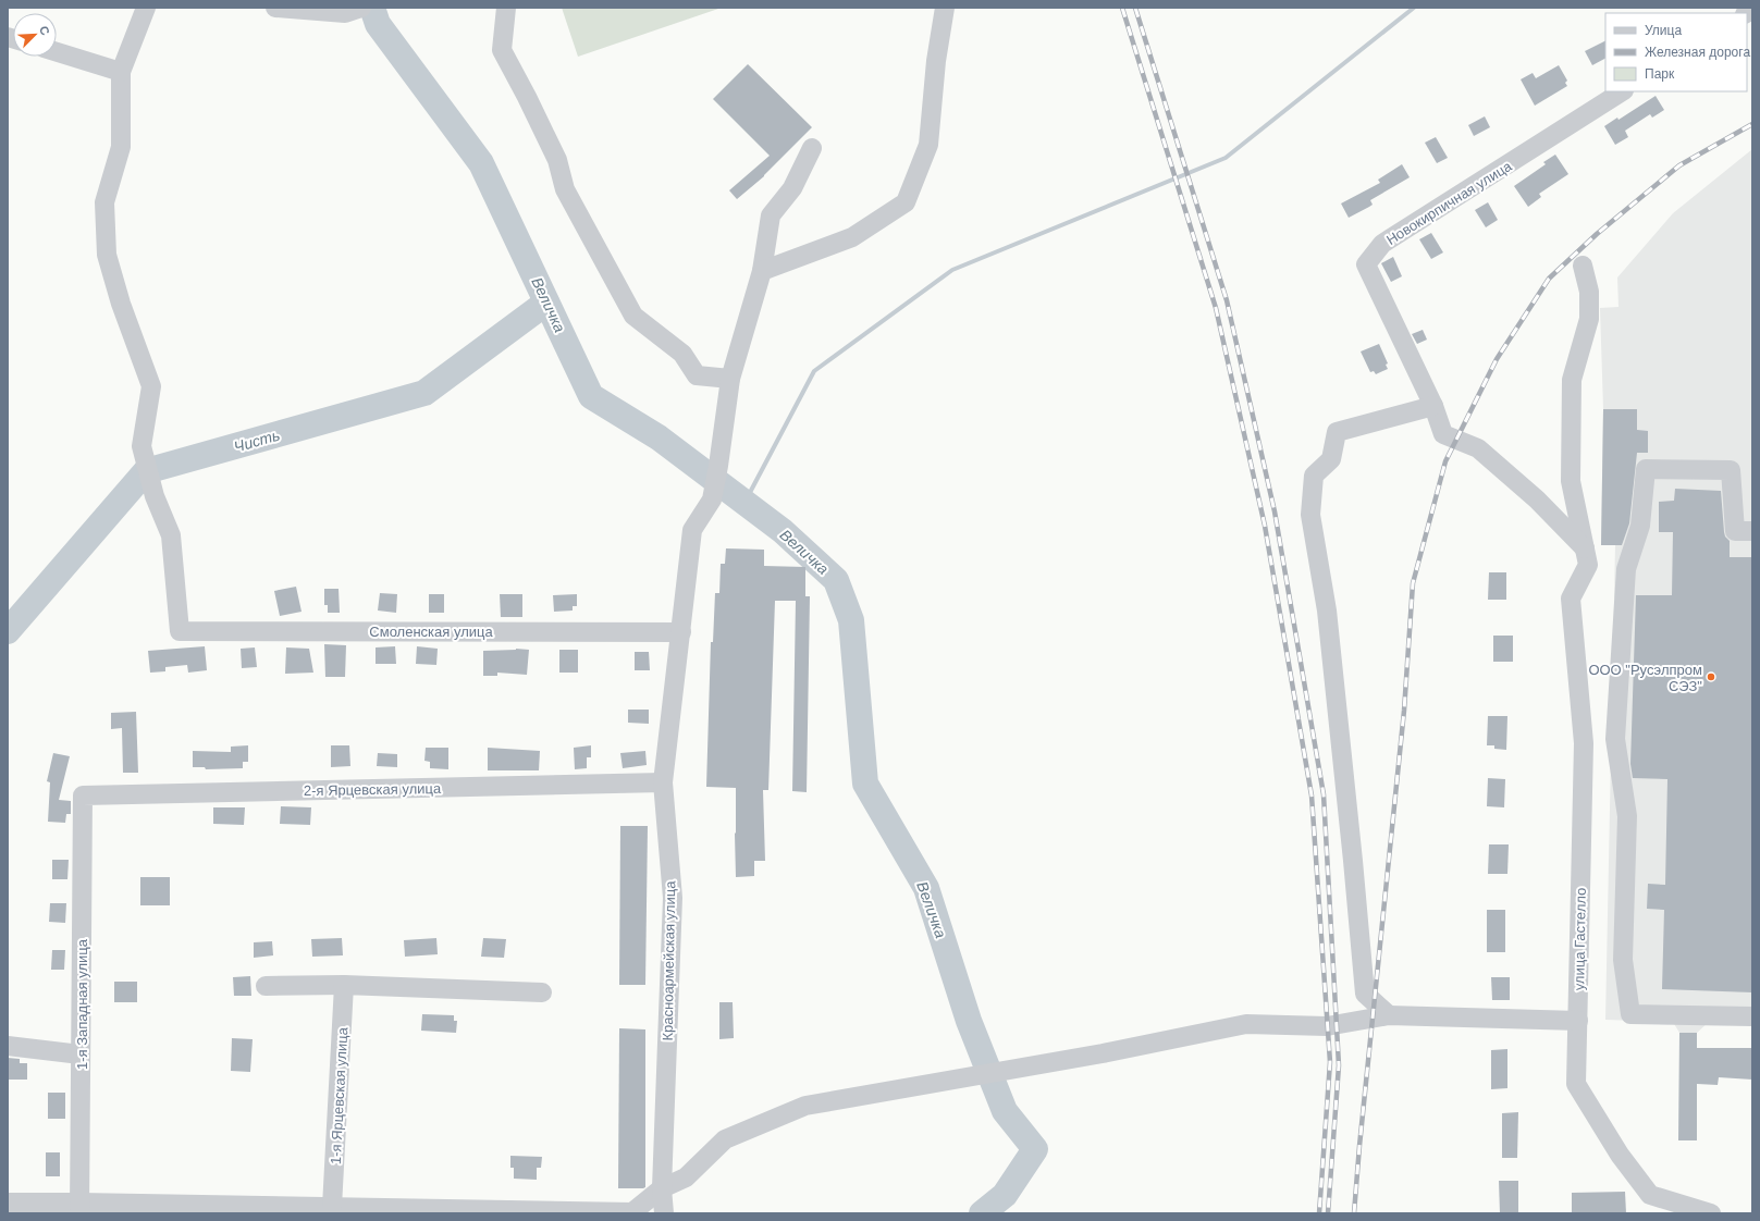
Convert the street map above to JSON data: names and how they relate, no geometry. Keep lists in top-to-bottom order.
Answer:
{
  "streets": {
    "street": [
      "Новокирпичная улица",
      "Смоленская улица",
      "2-я Ярцевская улица",
      "улица Гастелло",
      "Красноармейская улица",
      "1-я Западная улица",
      "1-я Ярцевская улица"
    ]
  },
  "crossings": [
    ["Смоленская улица", "Красноармейская улица"],
    ["2-я Ярцевская улица", "Красноармейская улица"],
    ["2-я Ярцевская улица", "1-я Западная улица"]
  ],
  "water": ["Величка", "Чисть"],
  "places": ["ООО \"Русэлпром СЭЗ\""],
  "legend": ["Улица", "Железная дорога", "Парк"],
  "north": "top right"
}
